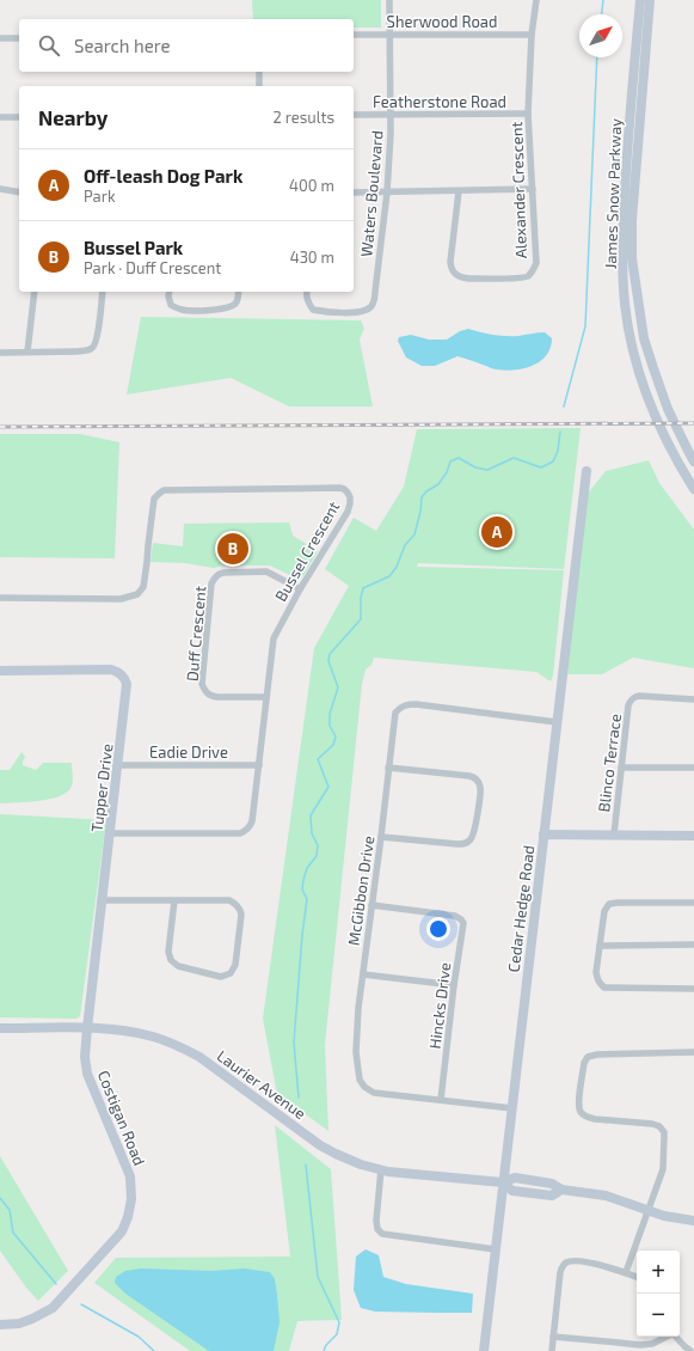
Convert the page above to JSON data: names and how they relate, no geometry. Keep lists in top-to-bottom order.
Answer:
{
  "streets": {
    "street": [
      "Sherwood Road",
      "Featherstone Road",
      "Alexander Crescent",
      "Waters Boulevard",
      "James Snow Parkway",
      "Bussel Crescent",
      "Duff Crescent",
      "Eadie Drive",
      "Blinco Terrace",
      "Tupper Drive",
      "McGibbon Drive",
      "Cedar Hedge Road",
      "Hincks Drive",
      "Laurier Avenue",
      "Costigan Road"
    ]
  },
  "crossings": [
    ["Sherwood Road", "Alexander Crescent"],
    ["Sherwood Road", "Waters Boulevard"],
    ["Featherstone Road", "Alexander Crescent"],
    ["Featherstone Road", "Waters Boulevard"],
    ["Bussel Crescent", "Duff Crescent"],
    ["Bussel Crescent", "Eadie Drive"],
    ["Bussel Crescent", "Tupper Drive"],
    ["Eadie Drive", "Tupper Drive"],
    ["Tupper Drive", "Laurier Avenue"],
    ["Tupper Drive", "Costigan Road"],
    ["McGibbon Drive", "Cedar Hedge Road"],
    ["McGibbon Drive", "Hincks Drive"],
    ["Cedar Hedge Road", "Laurier Avenue"],
    ["Laurier Avenue", "Costigan Road"]
  ],
  "north": "top right",
  "page": {
    "search": "Search here",
    "heading": ["Nearby", "2 results"],
    "list": [
      {
        "mark": "A",
        "name": "Off-leash Dog Park",
        "note": "Park",
        "value": "400 m"
      },
      {
        "mark": "B",
        "name": "Bussel Park",
        "note": "Park · Duff Crescent",
        "value": "430 m"
      }
    ],
    "pins": ["A", "B"],
    "map_buttons": ["+", "−"]
  }
}
